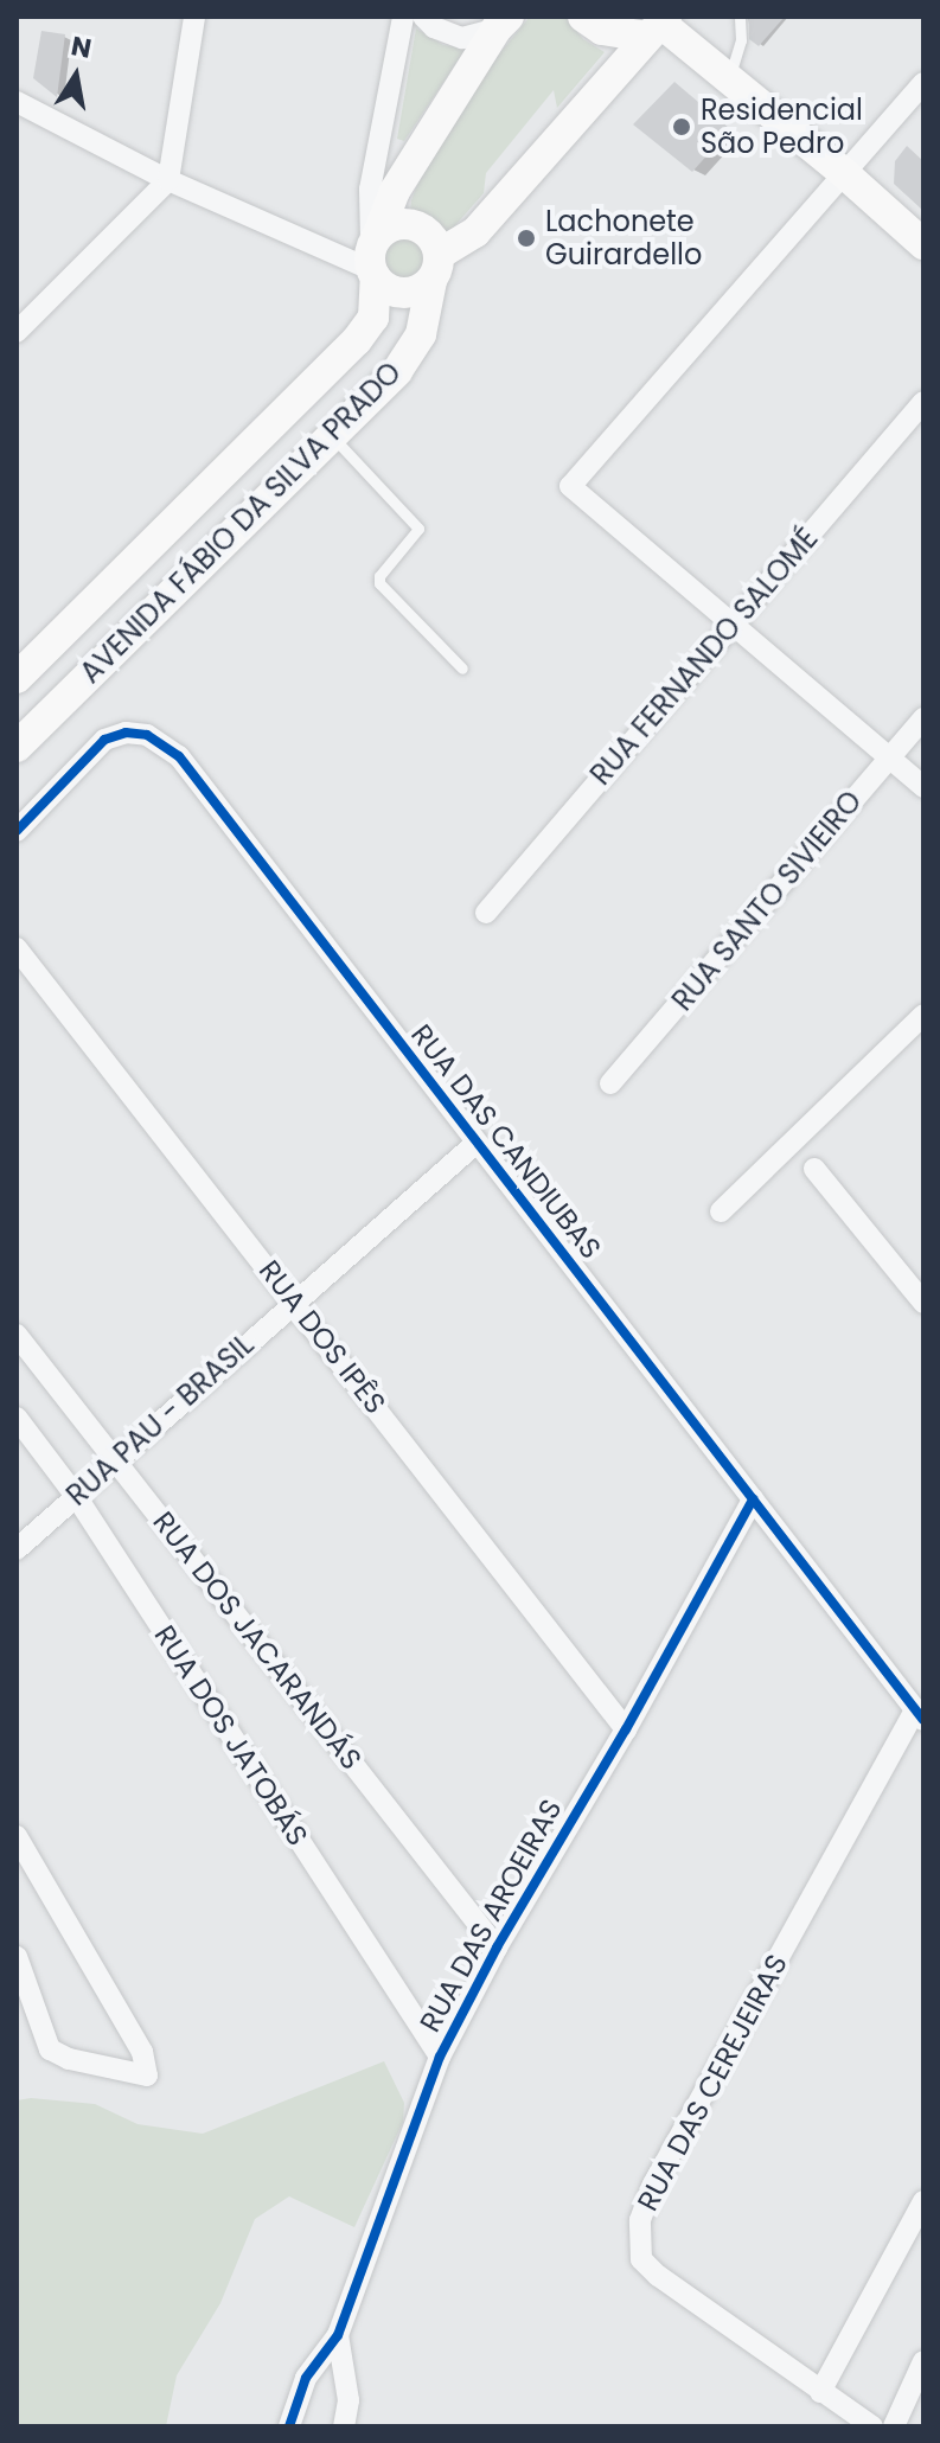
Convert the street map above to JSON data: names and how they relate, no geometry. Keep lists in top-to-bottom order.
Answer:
{
  "streets": {
    "main road": ["AVENIDA FÁBIO DA SILVA PRADO"],
    "street": [
      "RUA FERNANDO SALOMÉ",
      "RUA SANTO SIVIEIRO",
      "RUA DAS CANDIUBAS",
      "RUA DOS IPÊS",
      "RUA PAU - BRASIL",
      "RUA DOS JACARANDÁS",
      "RUA DOS JATOBÁS",
      "RUA DAS AROEIRAS",
      "RUA DAS CEREJEIRAS"
    ]
  },
  "crossings": [
    ["RUA DAS CANDIUBAS", "RUA PAU - BRASIL"],
    ["RUA DAS CANDIUBAS", "RUA DAS AROEIRAS"],
    ["RUA DAS CANDIUBAS", "RUA DAS CEREJEIRAS"],
    ["RUA DOS IPÊS", "RUA PAU - BRASIL"],
    ["RUA DOS IPÊS", "RUA DAS AROEIRAS"],
    ["RUA PAU - BRASIL", "RUA DOS JACARANDÁS"],
    ["RUA PAU - BRASIL", "RUA DOS JATOBÁS"],
    ["RUA DOS JACARANDÁS", "RUA DAS AROEIRAS"],
    ["RUA DOS JATOBÁS", "RUA DAS AROEIRAS"]
  ],
  "places": ["Residencial São Pedro", "Lachonete Guirardello"],
  "north": "top"
}
